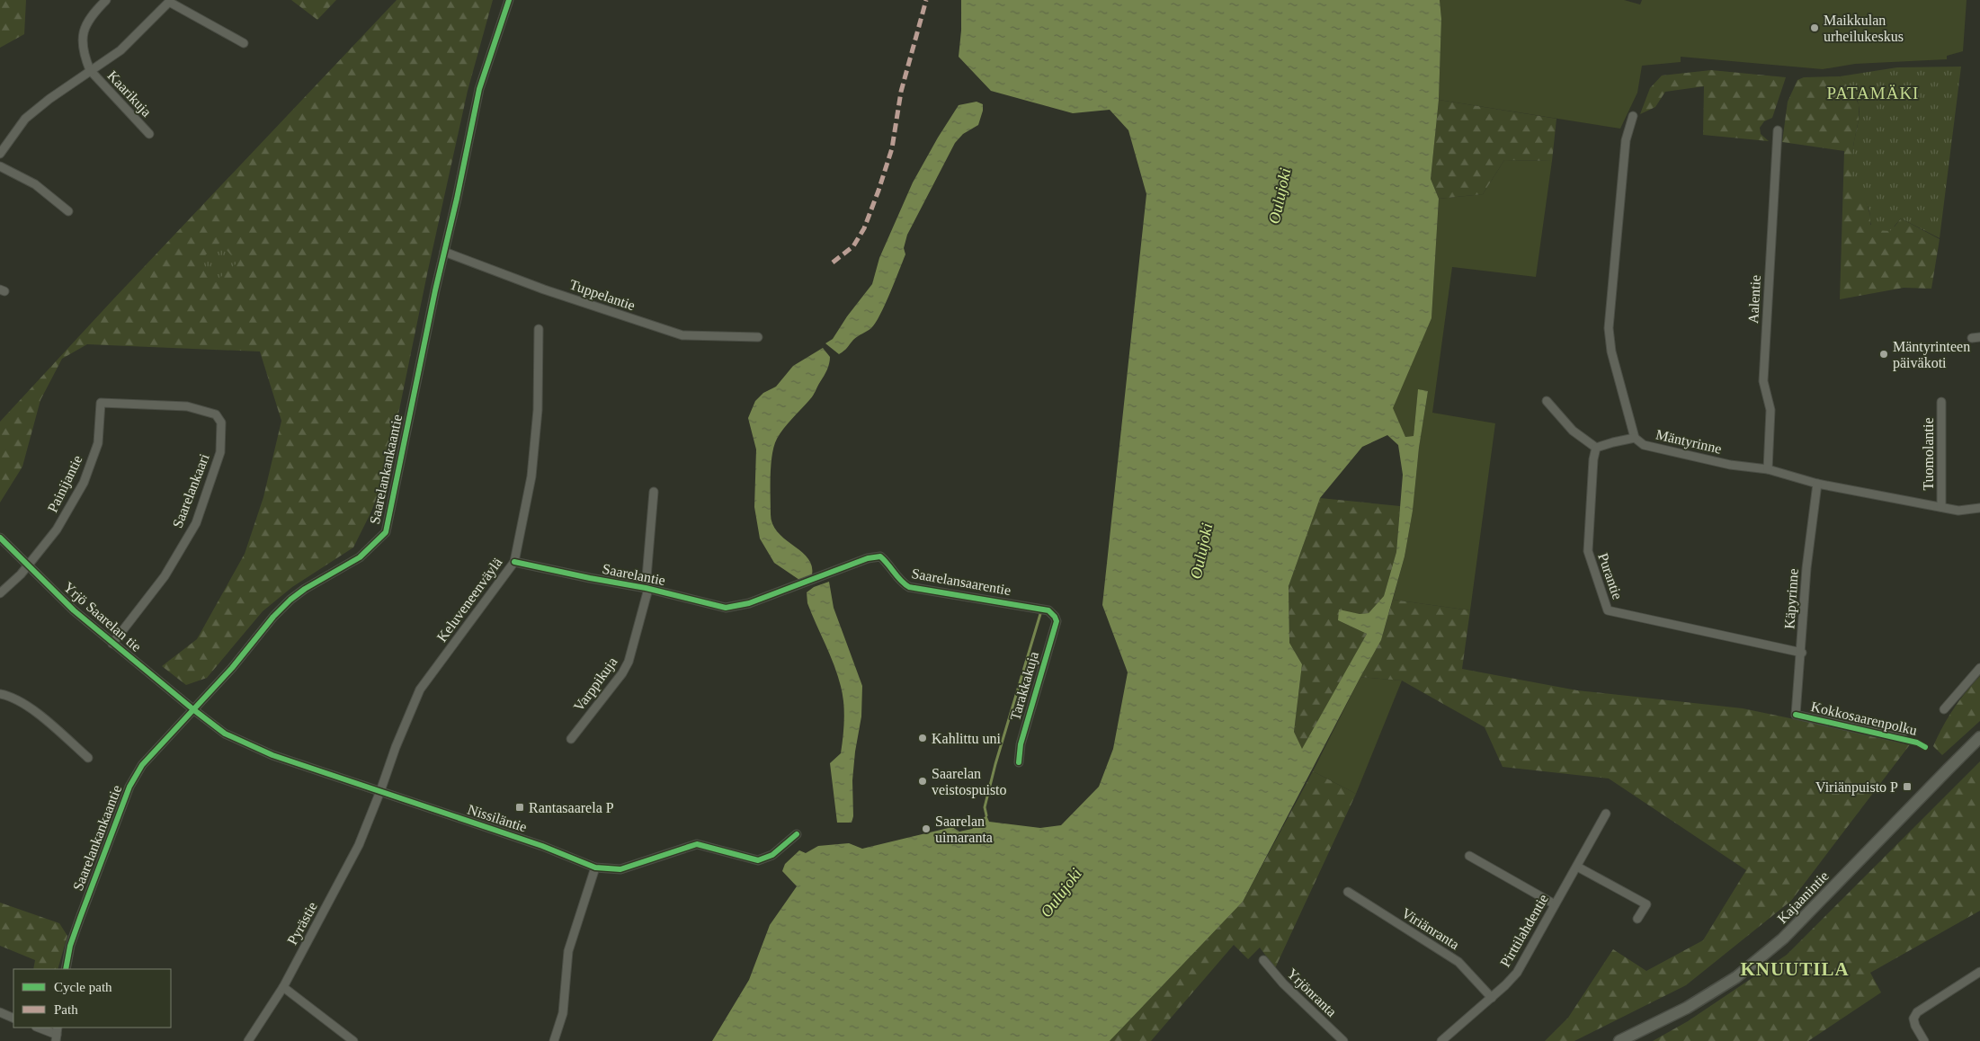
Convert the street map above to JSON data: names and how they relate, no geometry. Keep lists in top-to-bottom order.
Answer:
{
  "streets": {
    "main road": ["Kajaanintie"],
    "street": [
      "Kaarikuja",
      "Tuppelantie",
      "Aalentie",
      "Mäntyrinne",
      "Tuomolantie",
      "Saarelankankaantie",
      "Painijantie",
      "Saarelankaari",
      "Saarelantie",
      "Purantie",
      "Saarelansaarentie",
      "Käpyrinne",
      "Keluveneenväylä",
      "Yrjö Saarelan tie",
      "Varppikuja",
      "Tarakkakuja",
      "Kokkosaarenpolku",
      "Nissiläntie",
      "Pyrästie",
      "Viriänranta",
      "Pirttilahdentie",
      "Yrjönranta"
    ]
  },
  "crossings": [
    ["Tuppelantie", "Saarelankankaantie"],
    ["Aalentie", "Mäntyrinne"],
    ["Mäntyrinne", "Tuomolantie"],
    ["Mäntyrinne", "Käpyrinne"],
    ["Saarelankankaantie", "Yrjö Saarelan tie"],
    ["Saarelankankaantie", "Nissiläntie"],
    ["Painijantie", "Saarelankaari"],
    ["Painijantie", "Yrjö Saarelan tie"],
    ["Saarelankaari", "Yrjö Saarelan tie"],
    ["Saarelantie", "Saarelansaarentie"],
    ["Saarelantie", "Keluveneenväylä"],
    ["Saarelantie", "Varppikuja"],
    ["Purantie", "Käpyrinne"],
    ["Saarelansaarentie", "Tarakkakuja"],
    ["Käpyrinne", "Kokkosaarenpolku"],
    ["Keluveneenväylä", "Nissiläntie"],
    ["Keluveneenväylä", "Pyrästie"],
    ["Yrjö Saarelan tie", "Nissiläntie"],
    ["Nissiläntie", "Pyrästie"],
    ["Viriänranta", "Pirttilahdentie"]
  ],
  "districts": ["PATAMÄKI", "KNUUTILA"],
  "water": ["Oulujoki"],
  "places": {
    "other": [
      "Maikkulan urheilukeskus",
      "Mäntyrinteen päiväkoti",
      "Kahlittu uni",
      "Saarelan veistospuisto",
      "Saarelan uimaranta"
    ],
    "transit": ["Viriänpuisto P", "Rantasaarela P"]
  },
  "legend": ["Cycle path", "Path"]
}
